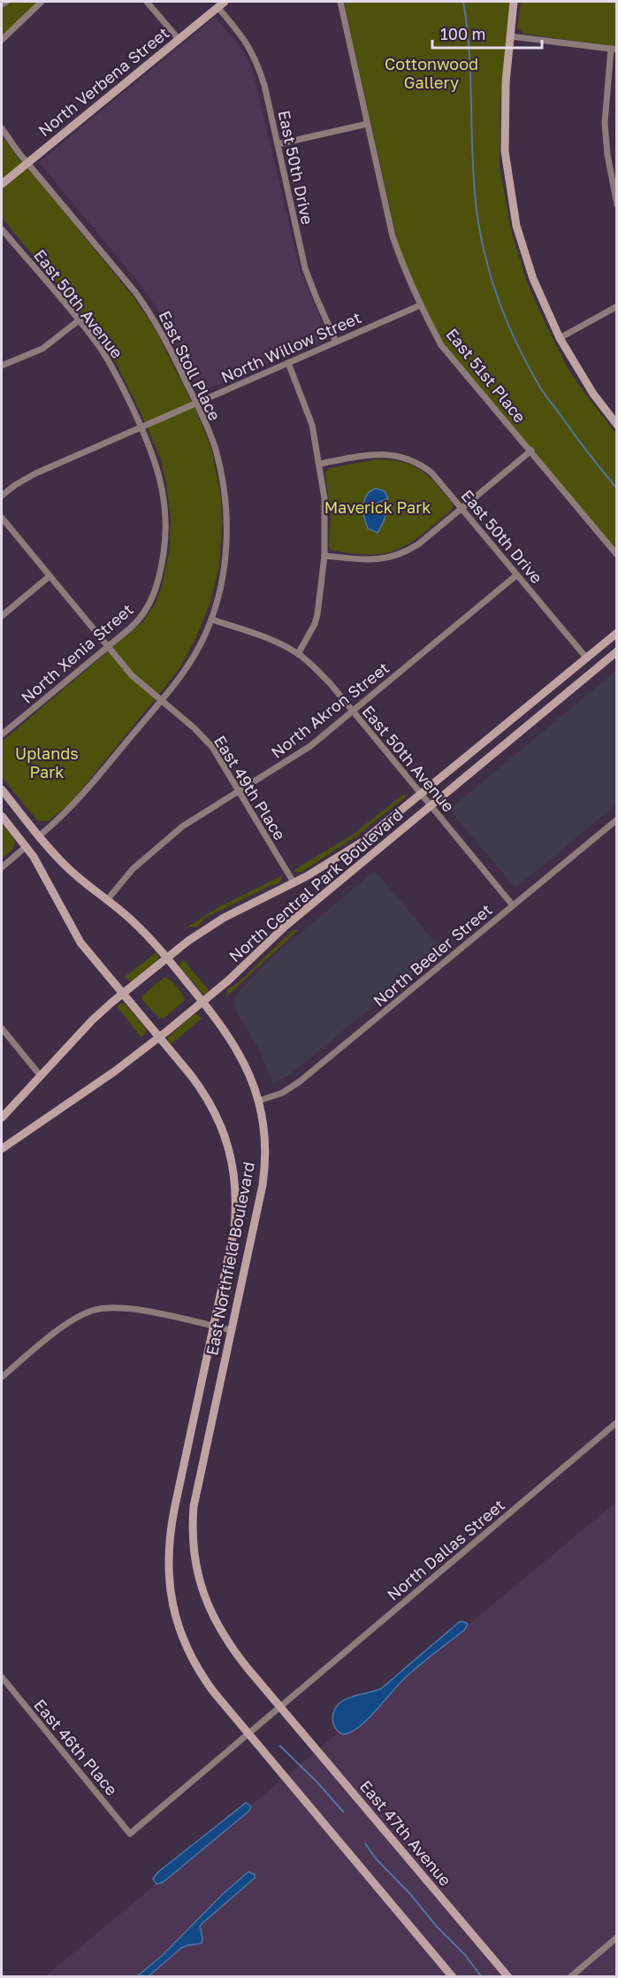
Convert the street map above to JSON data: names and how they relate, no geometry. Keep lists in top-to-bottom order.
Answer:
{
  "streets": {
    "main road": [
      "North Verbena Street",
      "North Central Park Boulevard",
      "East Northfield Boulevard",
      "East 47th Avenue"
    ],
    "street": [
      "East 50th Drive",
      "East 50th Avenue",
      "North Willow Street",
      "East Stoll Place",
      "East 51st Place",
      "North Xenia Street",
      "North Akron Street",
      "East 49th Place",
      "North Beeler Street",
      "North Dallas Street",
      "East 46th Place"
    ]
  },
  "crossings": [
    ["North Verbena Street", "East 50th Drive"],
    ["North Verbena Street", "East Stoll Place"],
    ["East 50th Drive", "North Willow Street"],
    ["East 50th Drive", "North Akron Street"],
    ["East 50th Drive", "North Central Park Boulevard"],
    ["East 50th Avenue", "North Willow Street"],
    ["East 50th Avenue", "East Stoll Place"],
    ["East 50th Avenue", "North Xenia Street"],
    ["East 50th Avenue", "North Akron Street"],
    ["East 50th Avenue", "North Central Park Boulevard"],
    ["East 50th Avenue", "North Beeler Street"],
    ["North Willow Street", "East Stoll Place"],
    ["North Willow Street", "East 51st Place"],
    ["North Willow Street", "North Xenia Street"],
    ["East Stoll Place", "East 49th Place"],
    ["East Stoll Place", "East Northfield Boulevard"],
    ["North Xenia Street", "East 49th Place"],
    ["North Akron Street", "East 49th Place"],
    ["North Akron Street", "East Northfield Boulevard"],
    ["East 49th Place", "North Central Park Boulevard"],
    ["North Central Park Boulevard", "East Northfield Boulevard"],
    ["North Beeler Street", "East Northfield Boulevard"],
    ["East Northfield Boulevard", "North Dallas Street"],
    ["East Northfield Boulevard", "East 46th Place"],
    ["East Northfield Boulevard", "East 47th Avenue"],
    ["North Dallas Street", "East 47th Avenue"]
  ],
  "parks": ["Cottonwood Gallery", "Maverick Park", "Uplands Park"],
  "scale_bar": "100 m"
}
